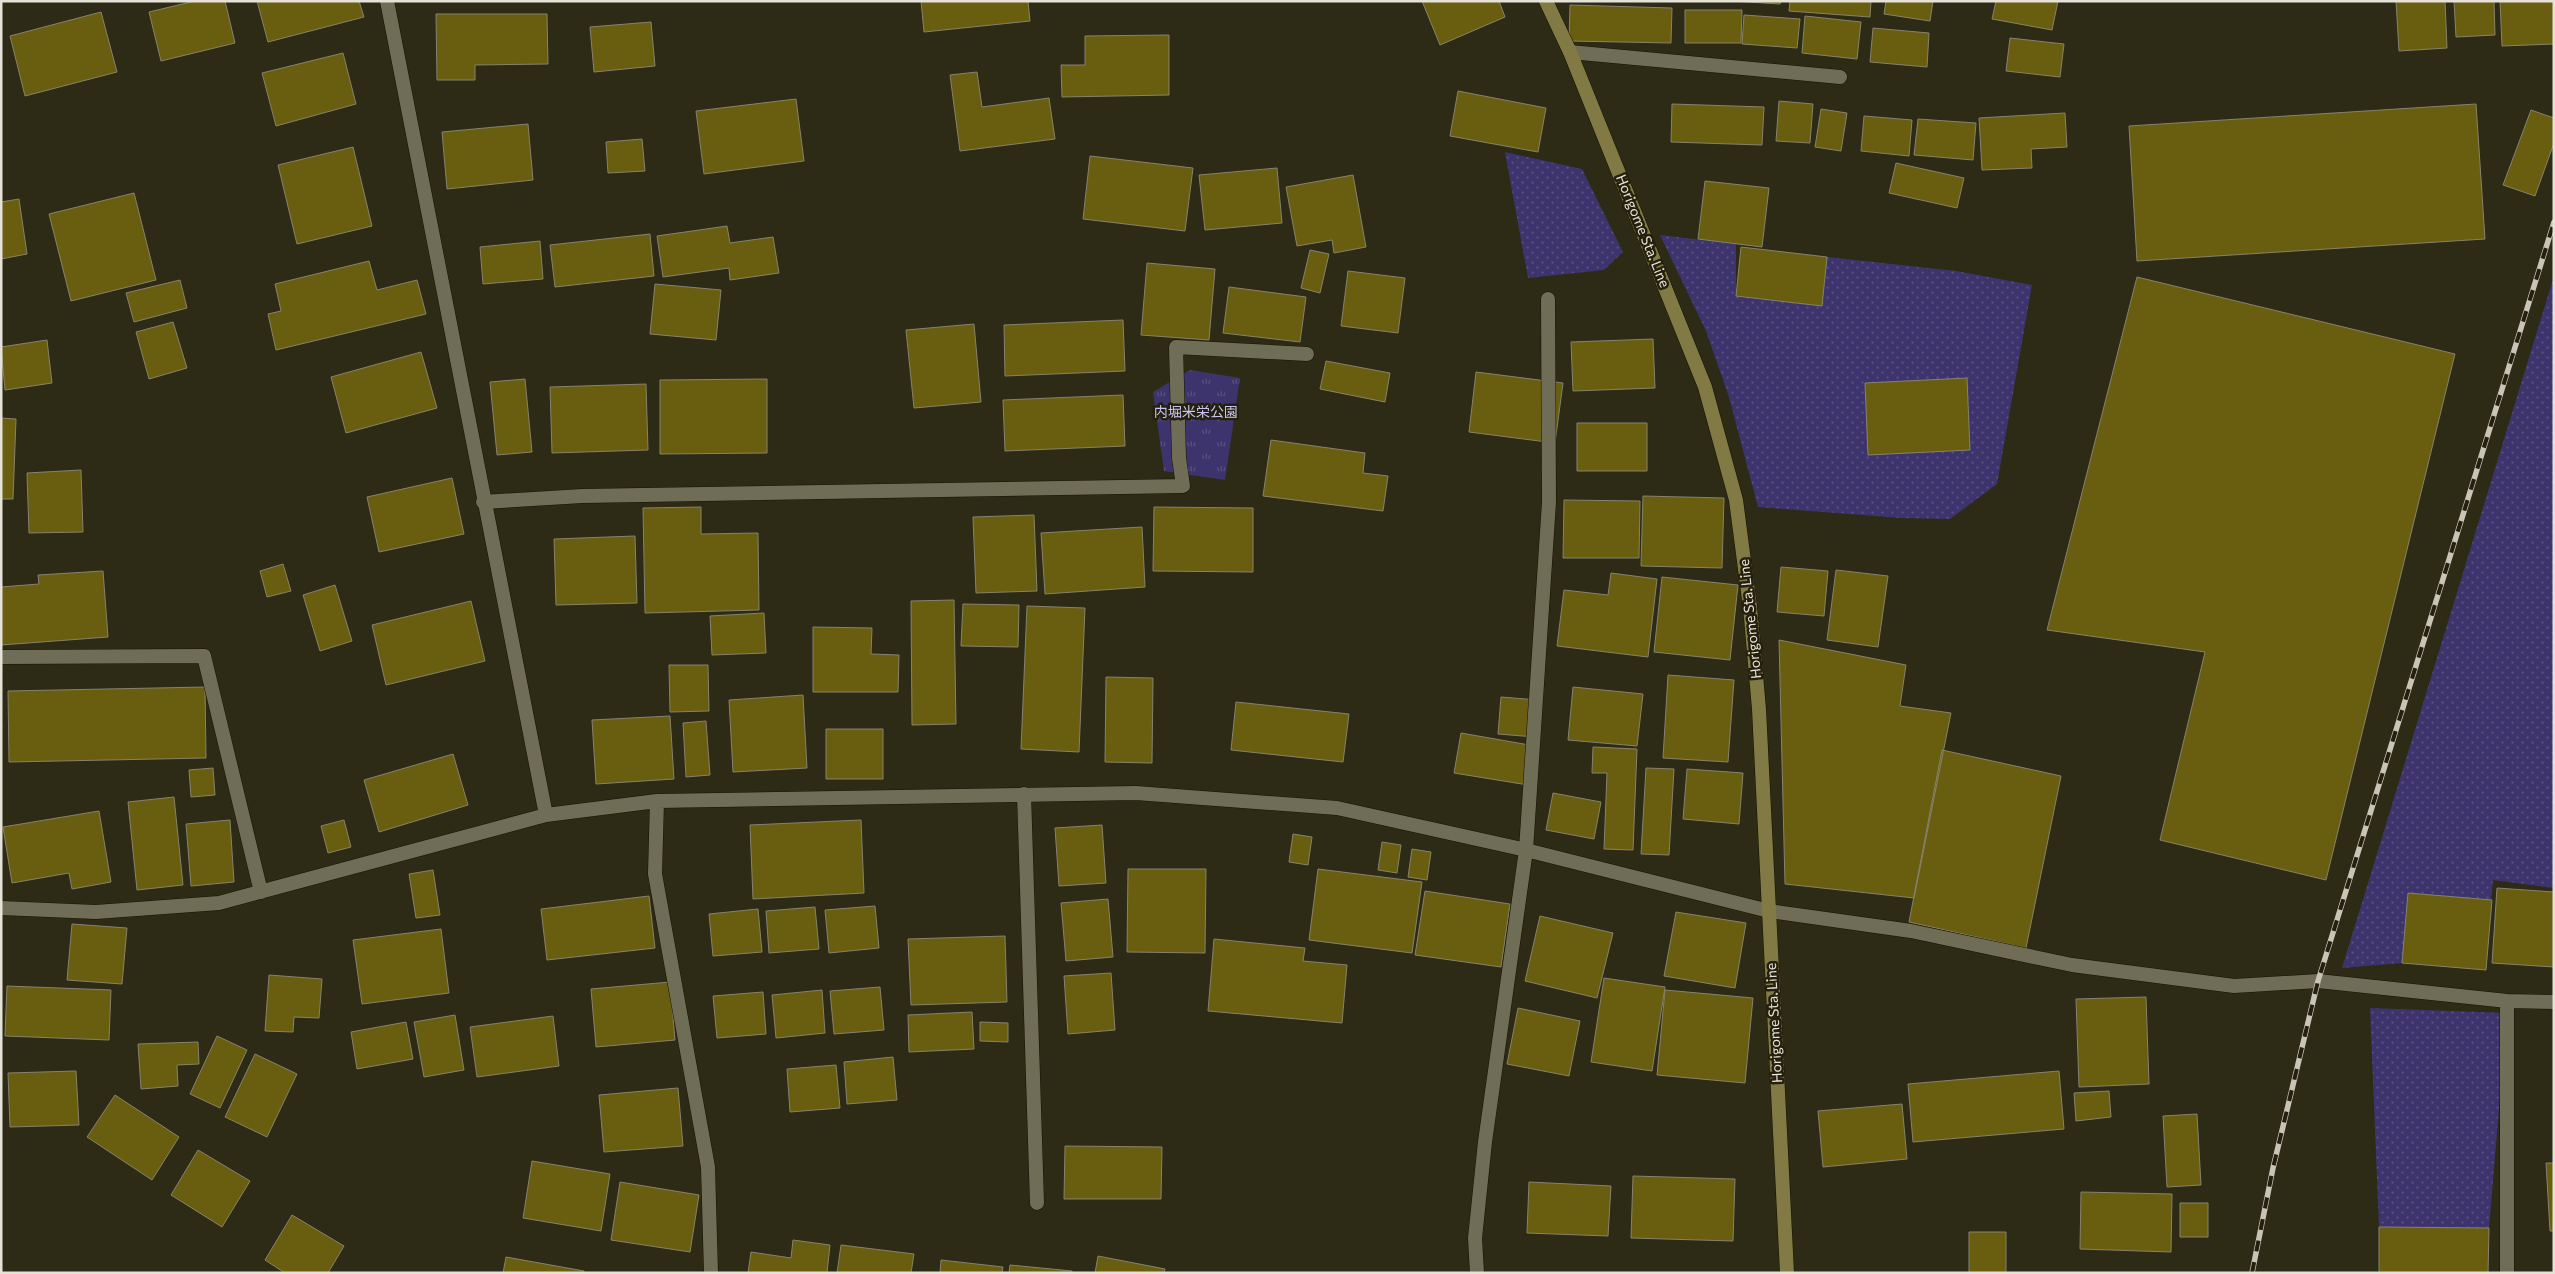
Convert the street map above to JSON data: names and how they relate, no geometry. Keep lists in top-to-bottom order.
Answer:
{
  "streets": {
    "main road": ["Horigome Sta. Line"]
  },
  "parks": ["内堀米栄公園"]
}
